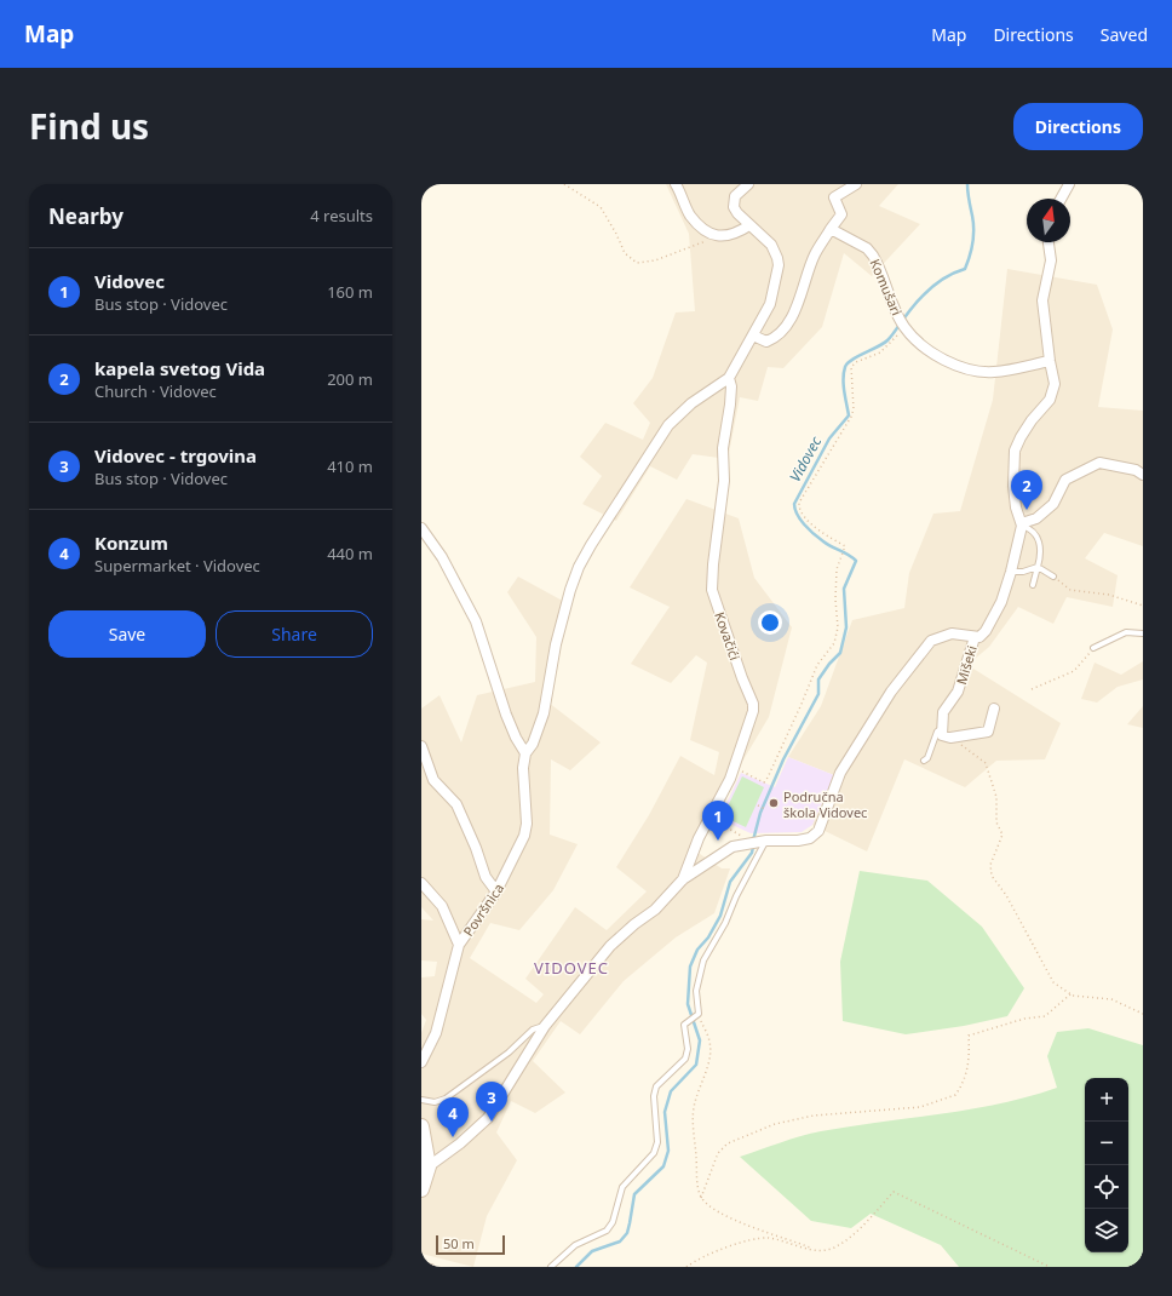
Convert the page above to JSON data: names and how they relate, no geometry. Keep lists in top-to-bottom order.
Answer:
{
  "streets": {
    "street": [
      "Komušari",
      "Kovačići",
      "Mišeki",
      "Površnica"
    ]
  },
  "districts": ["VIDOVEC"],
  "water": ["Vidovec"],
  "places": ["Područna škola Vidovec"],
  "scale_bar": "50 m",
  "north": "top",
  "page": {
    "header": "Map",
    "nav": ["Map", "Directions", "Saved"],
    "title": "Find us",
    "buttons": [
      "Directions",
      ["Save", "Share"]
    ],
    "heading": ["Nearby", "4 results"],
    "list": [
      {
        "mark": "1",
        "name": "Vidovec",
        "note": "Bus stop · Vidovec",
        "value": "160 m"
      },
      {
        "mark": "2",
        "name": "kapela svetog Vida",
        "note": "Church · Vidovec",
        "value": "200 m"
      },
      {
        "mark": "3",
        "name": "Vidovec - trgovina",
        "note": "Bus stop · Vidovec",
        "value": "410 m"
      },
      {
        "mark": "4",
        "name": "Konzum",
        "note": "Supermarket · Vidovec",
        "value": "440 m"
      }
    ],
    "pins": [
      "2",
      "1",
      "3",
      "4"
    ],
    "map_buttons": ["+", "−"],
    "scale": "50 m"
  }
}
